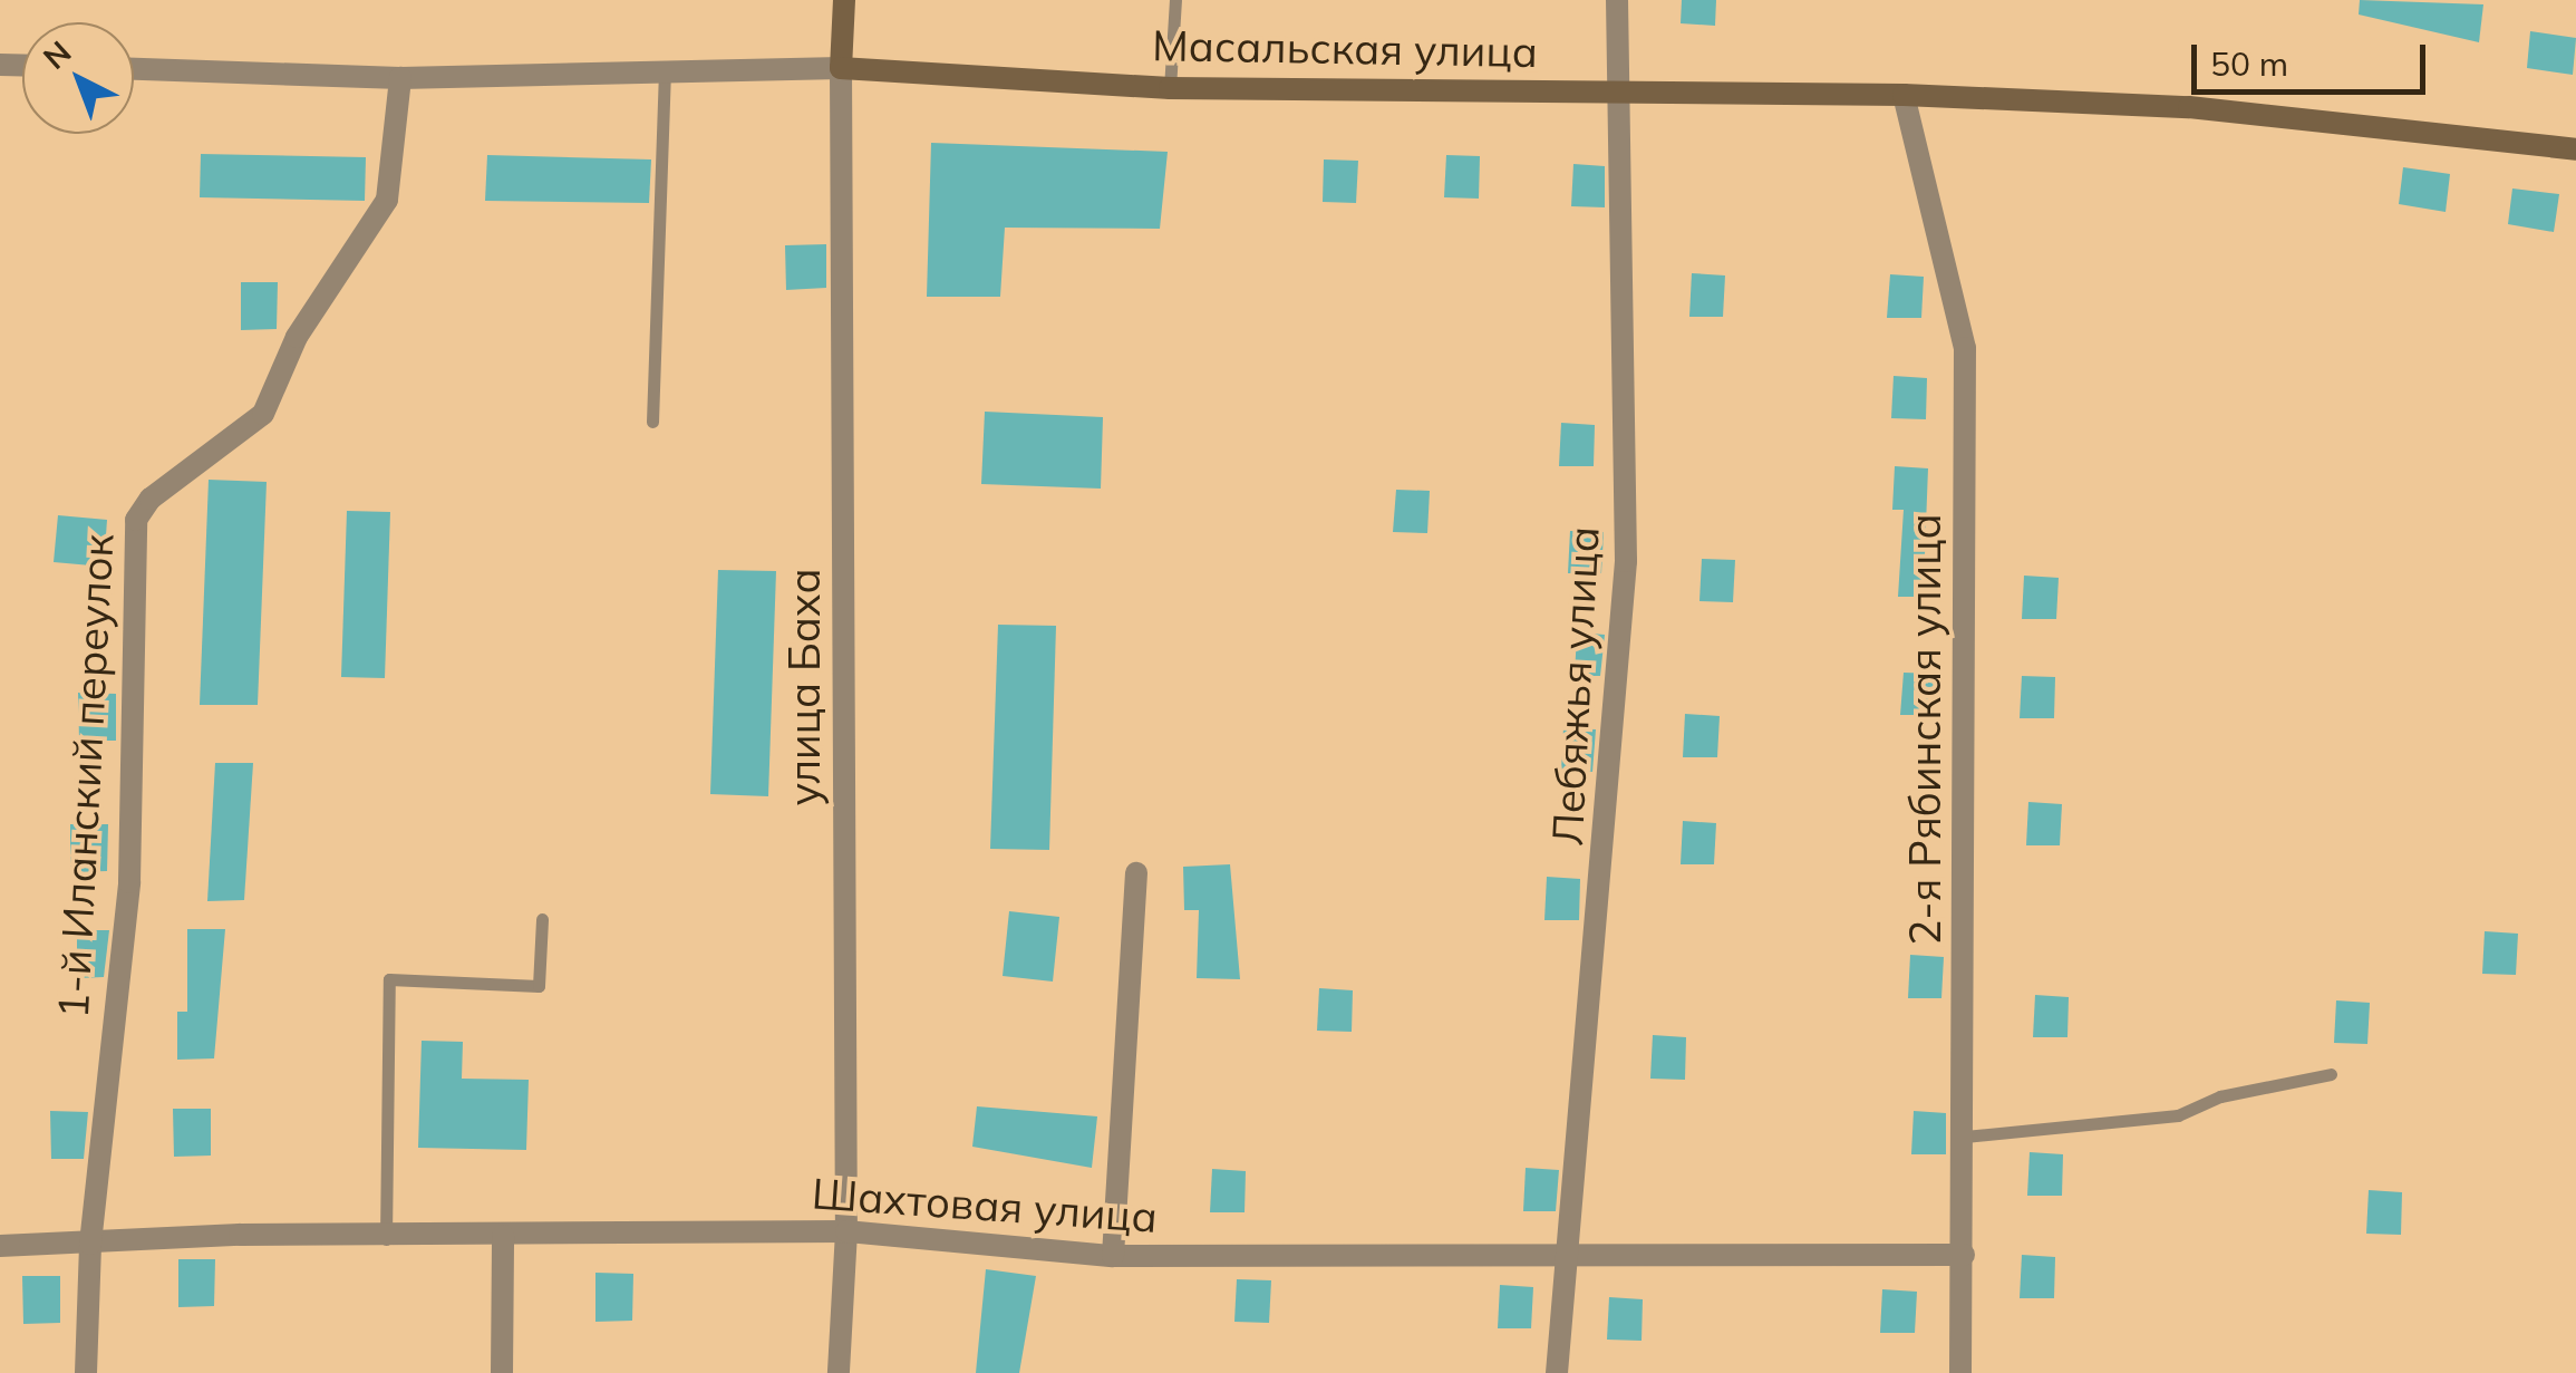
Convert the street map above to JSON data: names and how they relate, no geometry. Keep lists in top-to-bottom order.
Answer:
{
  "streets": {
    "street": [
      "Масальская улица",
      "Лебяжья улица",
      "улица Баха",
      "2-я Рябинская улица",
      "1-й Иланский переулок",
      "Шахтовая улица"
    ]
  },
  "crossings": [
    ["Масальская улица", "Лебяжья улица"],
    ["Масальская улица", "улица Баха"],
    ["Масальская улица", "2-я Рябинская улица"],
    ["Масальская улица", "1-й Иланский переулок"],
    ["Лебяжья улица", "Шахтовая улица"],
    ["улица Баха", "Шахтовая улица"],
    ["2-я Рябинская улица", "Шахтовая улица"],
    ["1-й Иланский переулок", "Шахтовая улица"]
  ],
  "scale_bar": "50 m",
  "north": "top left"
}
